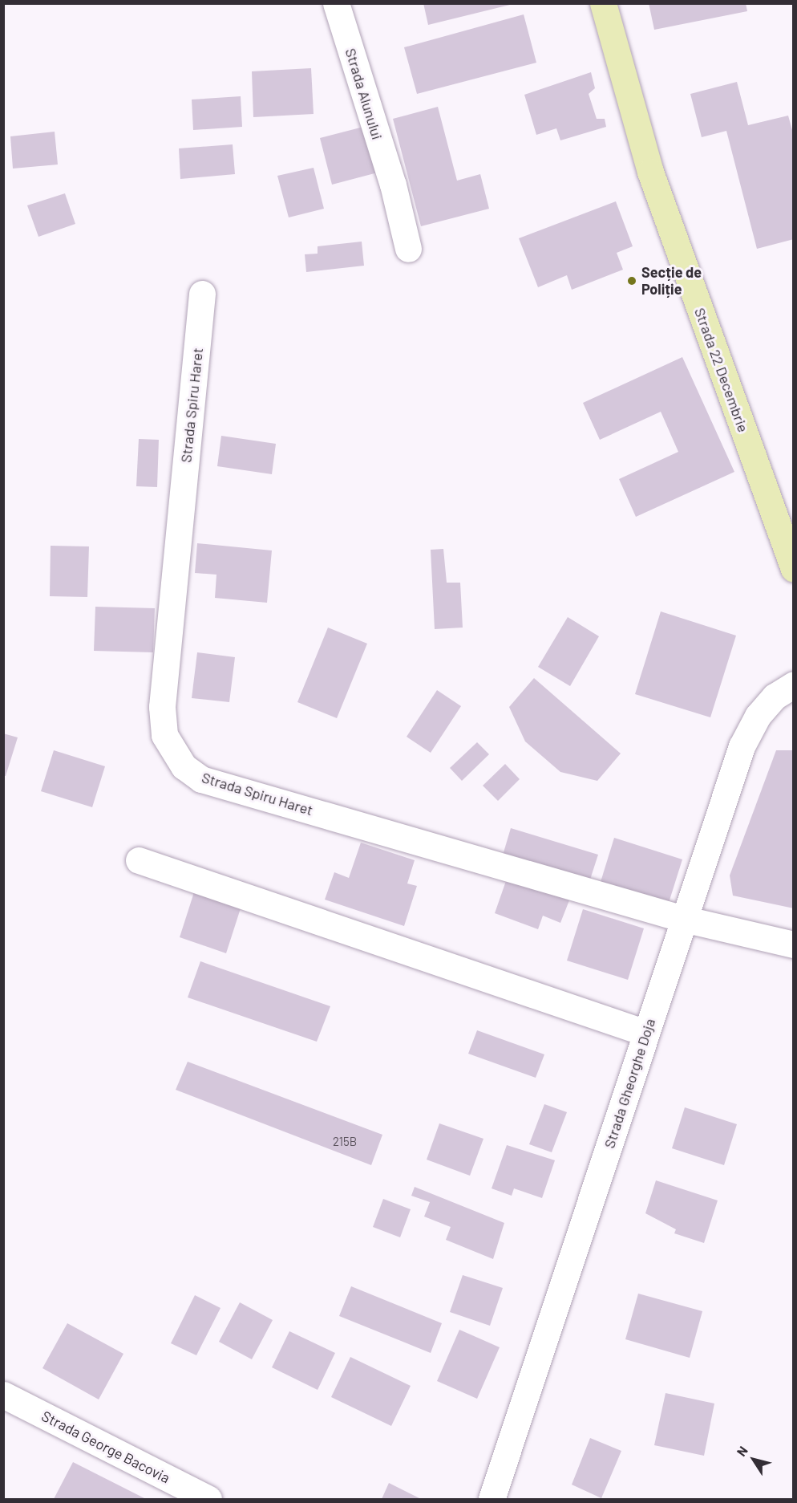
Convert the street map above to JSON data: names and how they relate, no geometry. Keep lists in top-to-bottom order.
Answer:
{
  "streets": {
    "main road": ["Strada 22 Decembrie"],
    "street": [
      "Strada Alunului",
      "Strada Spiru Haret",
      "Strada Gheorghe Doja",
      "Strada George Bacovia"
    ]
  },
  "crossings": [
    ["Strada Spiru Haret", "Strada Gheorghe Doja"]
  ],
  "places": ["Secție de Poliție"],
  "house_numbers": ["215B"],
  "north": "top left"
}
